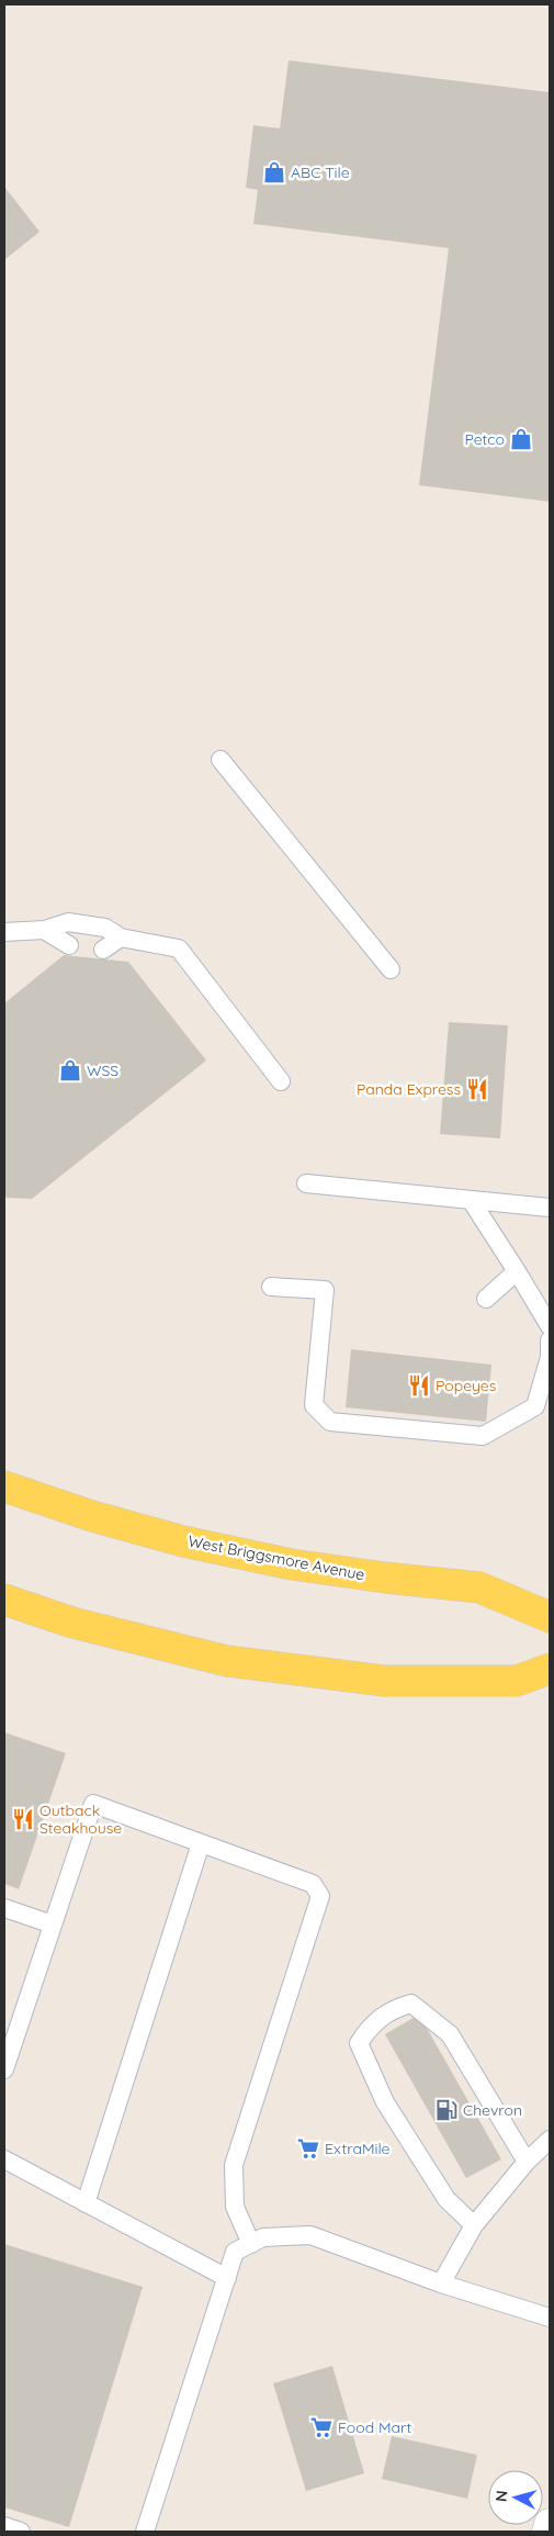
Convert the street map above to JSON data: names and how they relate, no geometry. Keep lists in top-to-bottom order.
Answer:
{
  "streets": {
    "main road": ["West Briggsmore Avenue"]
  },
  "places": {
    "shop": ["ABC Tile", "Petco", "WSS"],
    "restaurant": ["Panda Express", "Popeyes", "Outback Steakhouse"],
    "fuel station": ["Chevron"],
    "supermarket": ["ExtraMile", "Food Mart"]
  },
  "north": "left"
}
